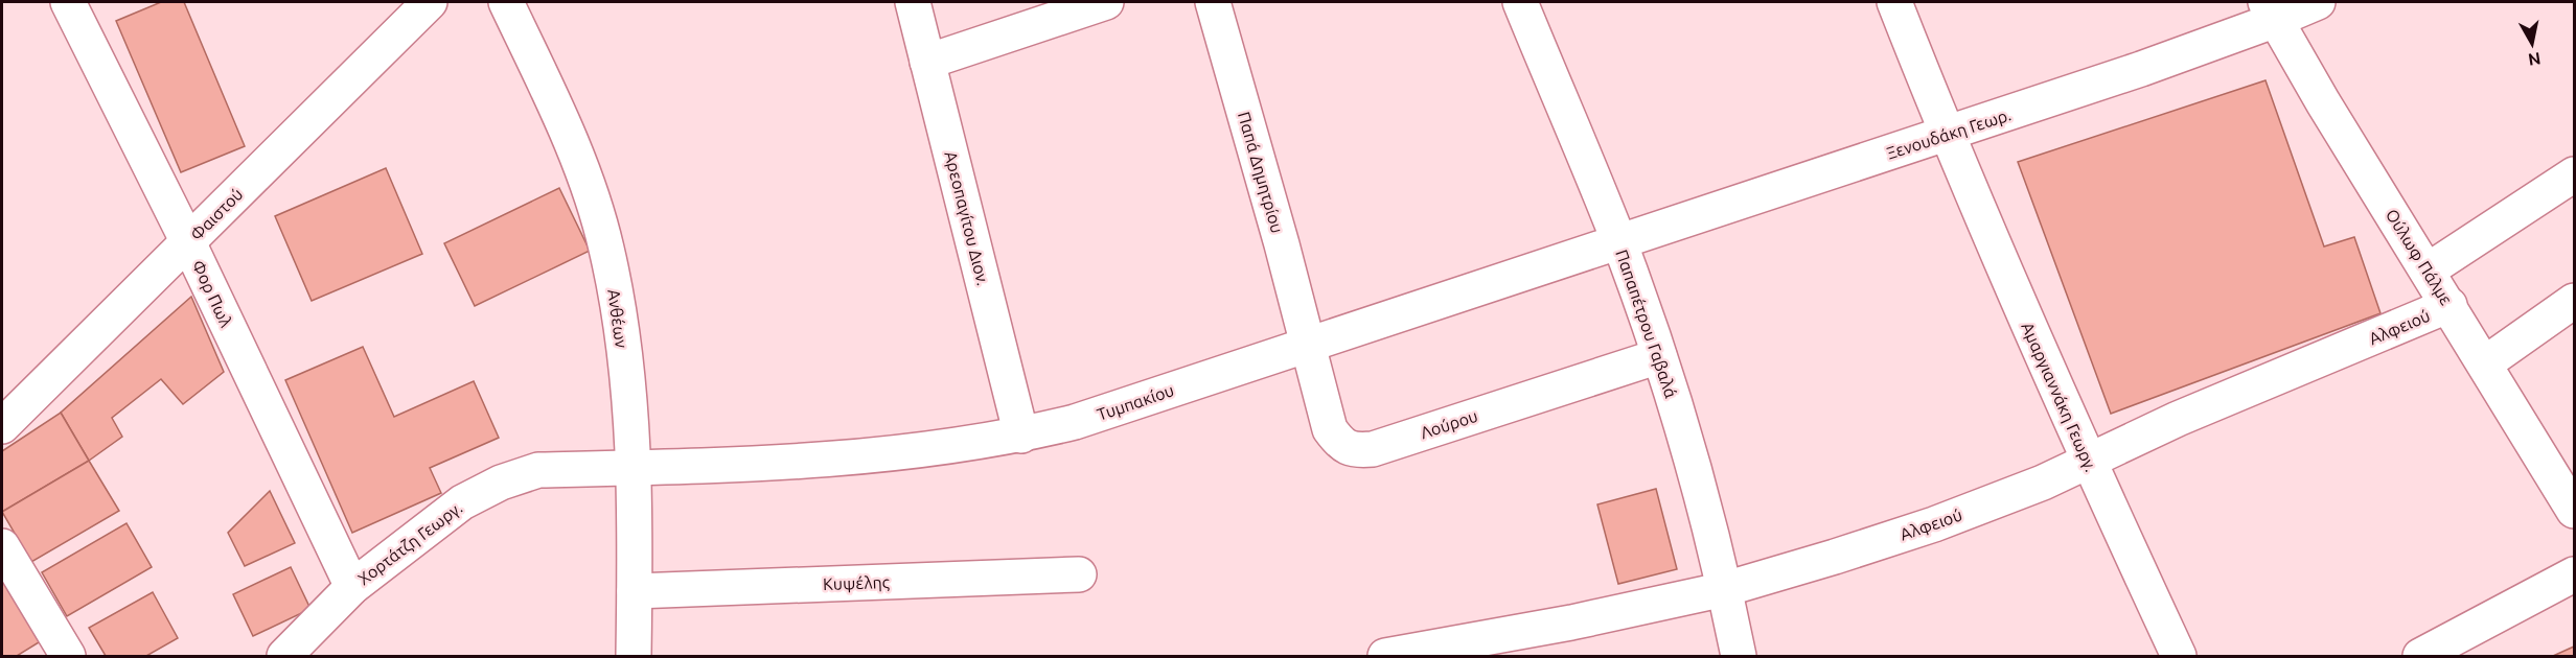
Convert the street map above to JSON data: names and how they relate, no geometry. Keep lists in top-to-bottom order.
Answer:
{
  "streets": {
    "street": [
      "Ξενουδάκη Γεωρ.",
      "Παπά Δημητρίου",
      "Φαιστού",
      "Αρεοπαγίτου Διον.",
      "Ούλωφ Πάλμε",
      "Φορ Πωλ",
      "Ανθέων",
      "Παπαπέτρου Γαβαλά",
      "Αλφειού",
      "Αμαργιαννάκη Γεωργ.",
      "Τυμπακίου",
      "Λούρου",
      "Χορτάτζη Γεωργ.",
      "Κυψέλης"
    ]
  },
  "crossings": [
    ["Ξενουδάκη Γεωρ.", "Ούλωφ Πάλμε"],
    ["Ξενουδάκη Γεωρ.", "Παπαπέτρου Γαβαλά"],
    ["Ξενουδάκη Γεωρ.", "Αμαργιαννάκη Γεωργ."],
    ["Ξενουδάκη Γεωρ.", "Τυμπακίου"],
    ["Παπά Δημητρίου", "Τυμπακίου"],
    ["Παπά Δημητρίου", "Λούρου"],
    ["Φαιστού", "Φορ Πωλ"],
    ["Αρεοπαγίτου Διον.", "Τυμπακίου"],
    ["Ούλωφ Πάλμε", "Αλφειού"],
    ["Φορ Πωλ", "Χορτάτζη Γεωργ."],
    ["Ανθέων", "Τυμπακίου"],
    ["Ανθέων", "Χορτάτζη Γεωργ."],
    ["Ανθέων", "Κυψέλης"],
    ["Παπαπέτρου Γαβαλά", "Αλφειού"],
    ["Παπαπέτρου Γαβαλά", "Τυμπακίου"],
    ["Παπαπέτρου Γαβαλά", "Λούρου"],
    ["Αλφειού", "Αμαργιαννάκη Γεωργ."],
    ["Τυμπακίου", "Λούρου"],
    ["Τυμπακίου", "Χορτάτζη Γεωργ."]
  ],
  "north": "bottom"
}
